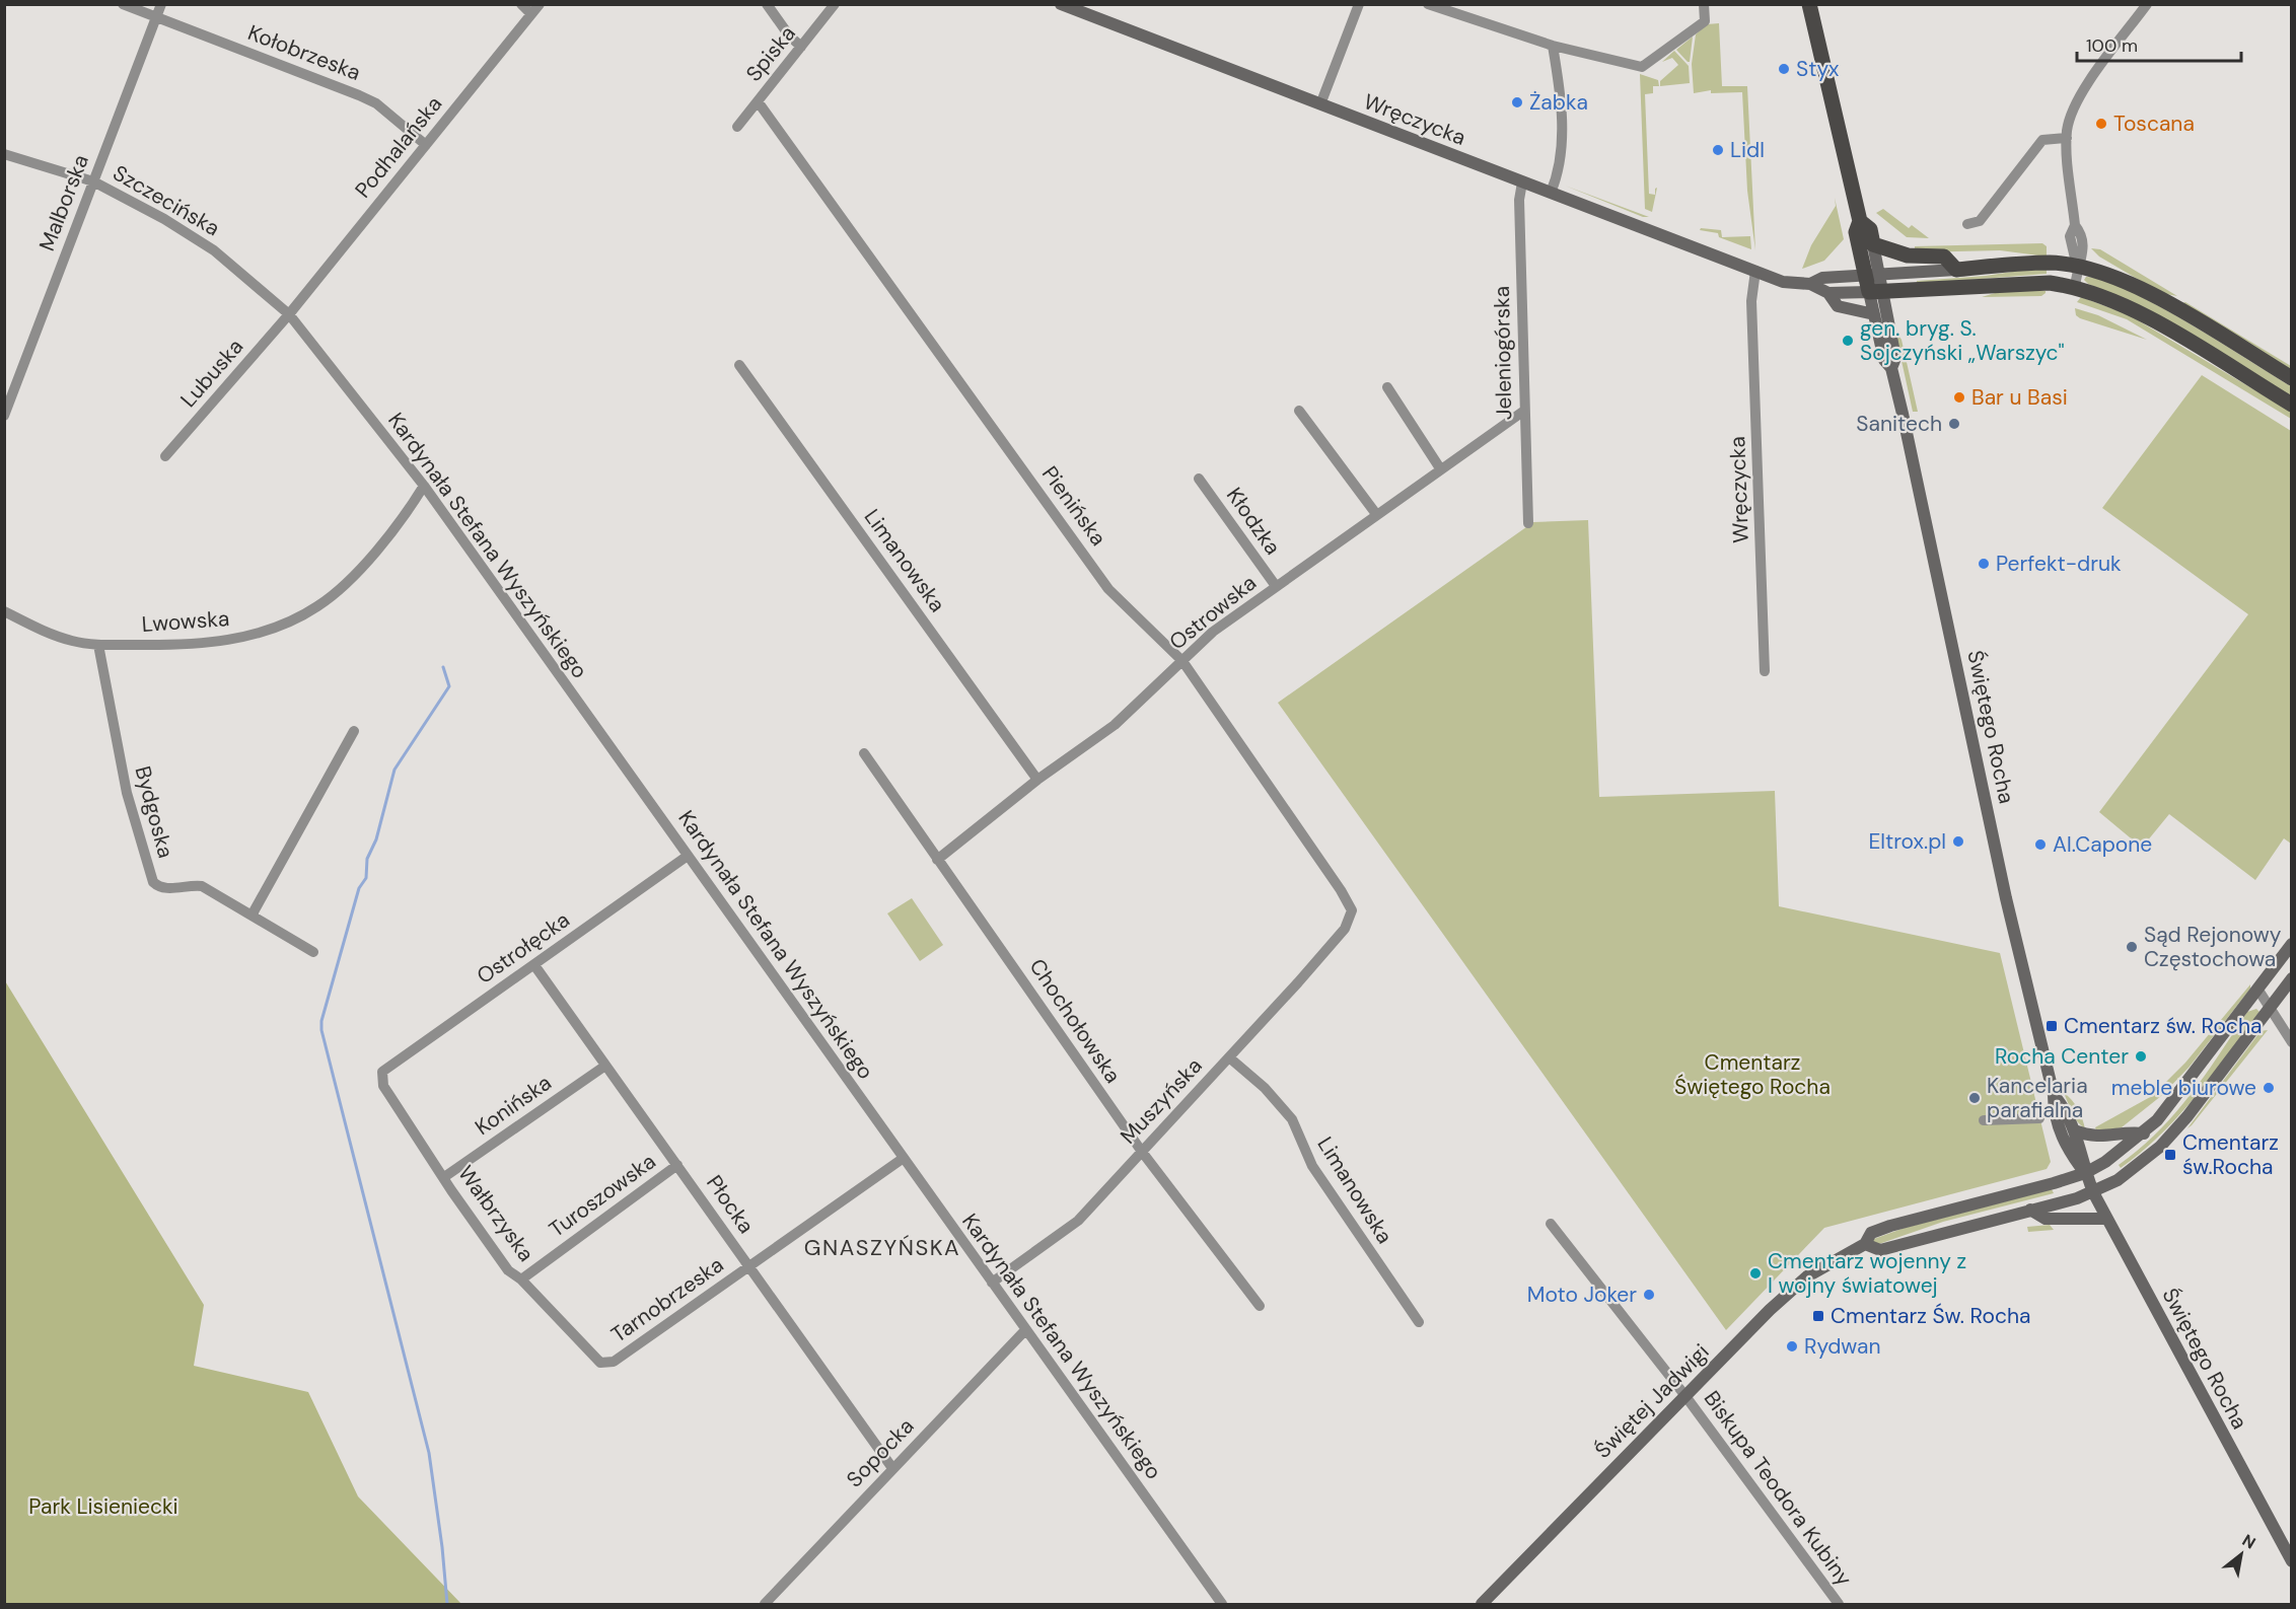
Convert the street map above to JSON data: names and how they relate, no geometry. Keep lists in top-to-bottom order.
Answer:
{
  "streets": {
    "main road": ["Wręczycka", "Świętego Rocha", "Świętej Jadwigi"],
    "street": [
      "Kołobrzeska",
      "Spiska",
      "Podhalańska",
      "Szczecińska",
      "Malborska",
      "Jeleniogórska",
      "Lubuska",
      "Pienińska",
      "Kłodzka",
      "Kardynała Stefana Wyszyńskiego",
      "Limanowska",
      "Ostrowska",
      "Lwowska",
      "Bydgoska",
      "Ostrołęcka",
      "Chochołowska",
      "Muszyńska",
      "Konińska",
      "Turoszowska",
      "Płocka",
      "Wałbrzyska",
      "Tarnobrzeska",
      "Sopocka",
      "Biskupa Teodora Kubiny"
    ]
  },
  "crossings": [
    ["Kołobrzeska", "Podhalańska"],
    ["Kołobrzeska", "Malborska"],
    ["Spiska", "Pienińska"],
    ["Wręczycka", "Jeleniogórska"],
    ["Wręczycka", "Świętego Rocha"],
    ["Podhalańska", "Szczecińska"],
    ["Podhalańska", "Lubuska"],
    ["Podhalańska", "Kardynała Stefana Wyszyńskiego"],
    ["Szczecińska", "Malborska"],
    ["Szczecińska", "Lubuska"],
    ["Szczecińska", "Kardynała Stefana Wyszyńskiego"],
    ["Jeleniogórska", "Ostrowska"],
    ["Lubuska", "Kardynała Stefana Wyszyńskiego"],
    ["Pienińska", "Ostrowska"],
    ["Pienińska", "Muszyńska"],
    ["Kłodzka", "Ostrowska"],
    ["Kardynała Stefana Wyszyńskiego", "Lwowska"],
    ["Kardynała Stefana Wyszyńskiego", "Ostrołęcka"],
    ["Kardynała Stefana Wyszyńskiego", "Muszyńska"],
    ["Kardynała Stefana Wyszyńskiego", "Tarnobrzeska"],
    ["Kardynała Stefana Wyszyńskiego", "Sopocka"],
    ["Limanowska", "Ostrowska"],
    ["Limanowska", "Muszyńska"],
    ["Ostrowska", "Chochołowska"],
    ["Lwowska", "Bydgoska"],
    ["Świętego Rocha", "Świętej Jadwigi"],
    ["Ostrołęcka", "Płocka"],
    ["Ostrołęcka", "Wałbrzyska"],
    ["Chochołowska", "Muszyńska"],
    ["Konińska", "Płocka"],
    ["Konińska", "Wałbrzyska"],
    ["Turoszowska", "Płocka"],
    ["Turoszowska", "Wałbrzyska"],
    ["Płocka", "Tarnobrzeska"],
    ["Płocka", "Sopocka"],
    ["Wałbrzyska", "Tarnobrzeska"],
    ["Świętej Jadwigi", "Biskupa Teodora Kubiny"]
  ],
  "districts": ["GNASZYŃSKA"],
  "parks": ["Cmentarz Świętego Rocha", "Park Lisieniecki"],
  "places": {
    "other": [
      "Styx",
      "Żabka",
      "Toscana",
      "Lidl",
      "gen. bryg. S. Sojczyński „Warszyc\"",
      "Bar u Basi",
      "Sanitech",
      "Perfekt-druk",
      "Eltrox.pl",
      "Al.Capone",
      "Sąd Rejonowy Częstochowa",
      "Rocha Center",
      "meble biurowe",
      "Kancelaria parafialna",
      "Cmentarz wojenny z I wojny światowej",
      "Moto Joker",
      "Rydwan"
    ],
    "transit": ["Cmentarz św. Rocha", "Cmentarz św.Rocha", "Cmentarz Św. Rocha"]
  },
  "scale_bar": "100 m",
  "north": "top right"
}
